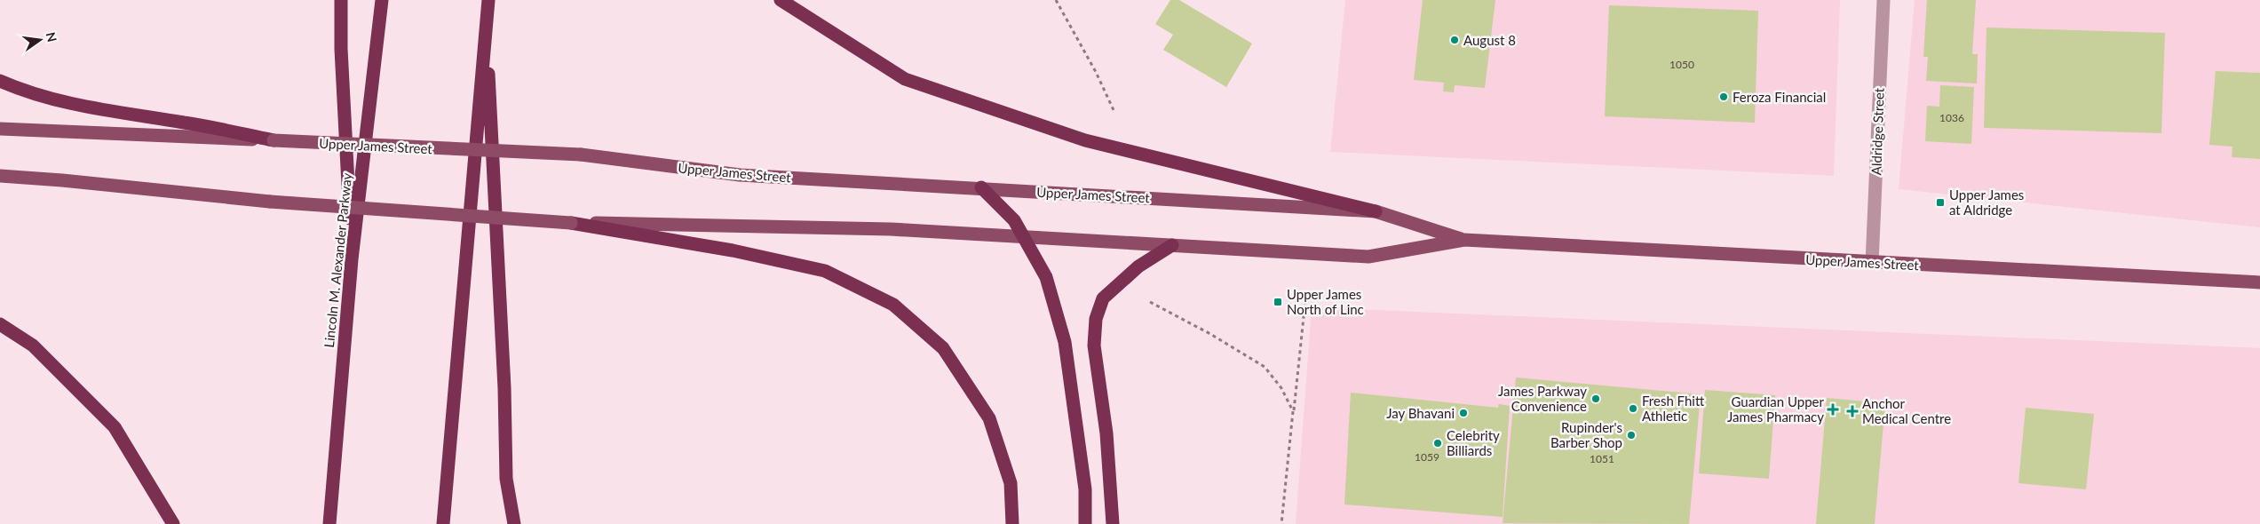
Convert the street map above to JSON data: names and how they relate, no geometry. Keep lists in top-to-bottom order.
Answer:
{
  "streets": {
    "highway": ["Lincoln M. Alexander Parkway"],
    "main road": ["Upper James Street"],
    "street": ["Aldridge Street"]
  },
  "crossings": [
    ["Aldridge Street", "Upper James Street"]
  ],
  "places": {
    "other": [
      "August 8",
      "Feroza Financial",
      "James Parkway Convenience",
      "Fresh Fhitt Athletic",
      "Jay Bhavani",
      "Rupinder's Barber Shop",
      "Celebrity Billiards"
    ],
    "transit": ["Upper James at Aldridge", "Upper James North of Linc"],
    "health": ["Guardian Upper James Pharmacy", "Anchor Medical Centre"]
  },
  "house_numbers": [
    "1050",
    "1036",
    "1059",
    "1051"
  ],
  "north": "right"
}
